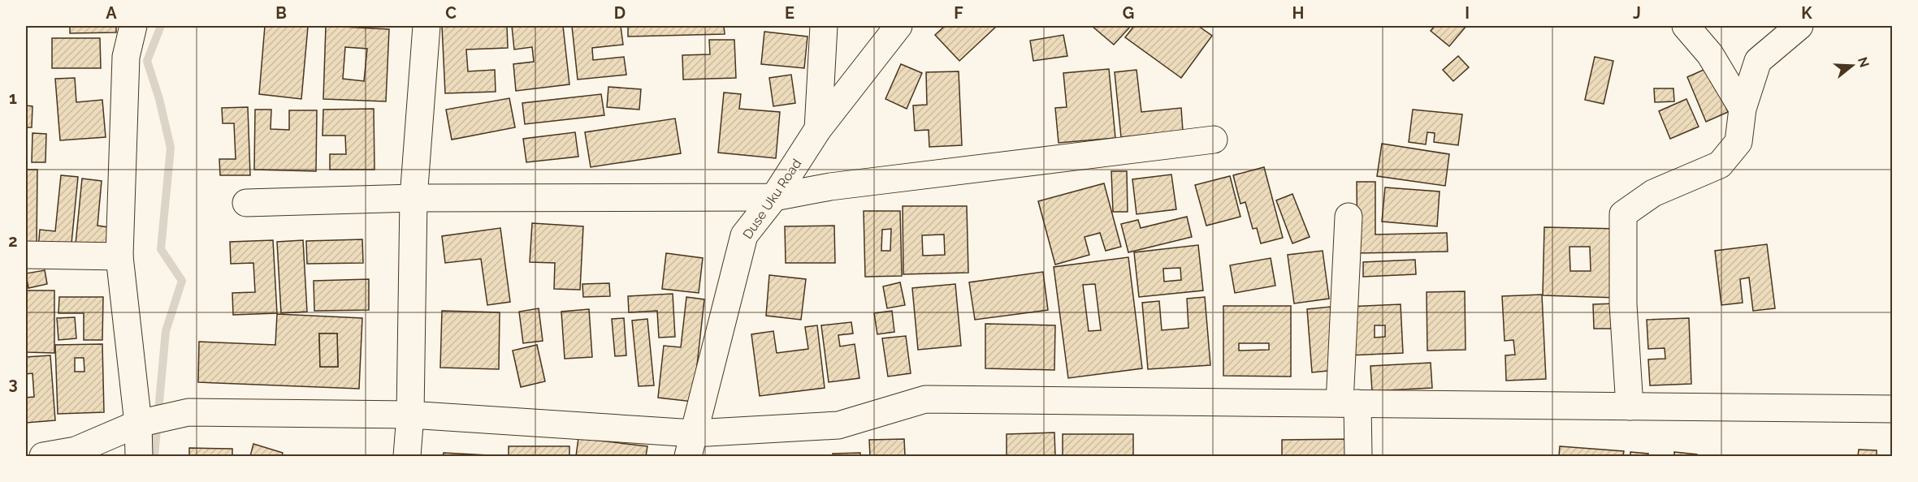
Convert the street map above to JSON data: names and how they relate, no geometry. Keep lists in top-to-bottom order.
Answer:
{
  "streets": {
    "street": ["Duse Uku Road"]
  },
  "north": "right",
  "grid": {
    "columns": [
      "A",
      "B",
      "C",
      "D",
      "E",
      "F",
      "G",
      "H",
      "I",
      "J",
      "K"
    ],
    "rows": ["1", "2", "3"]
  }
}
